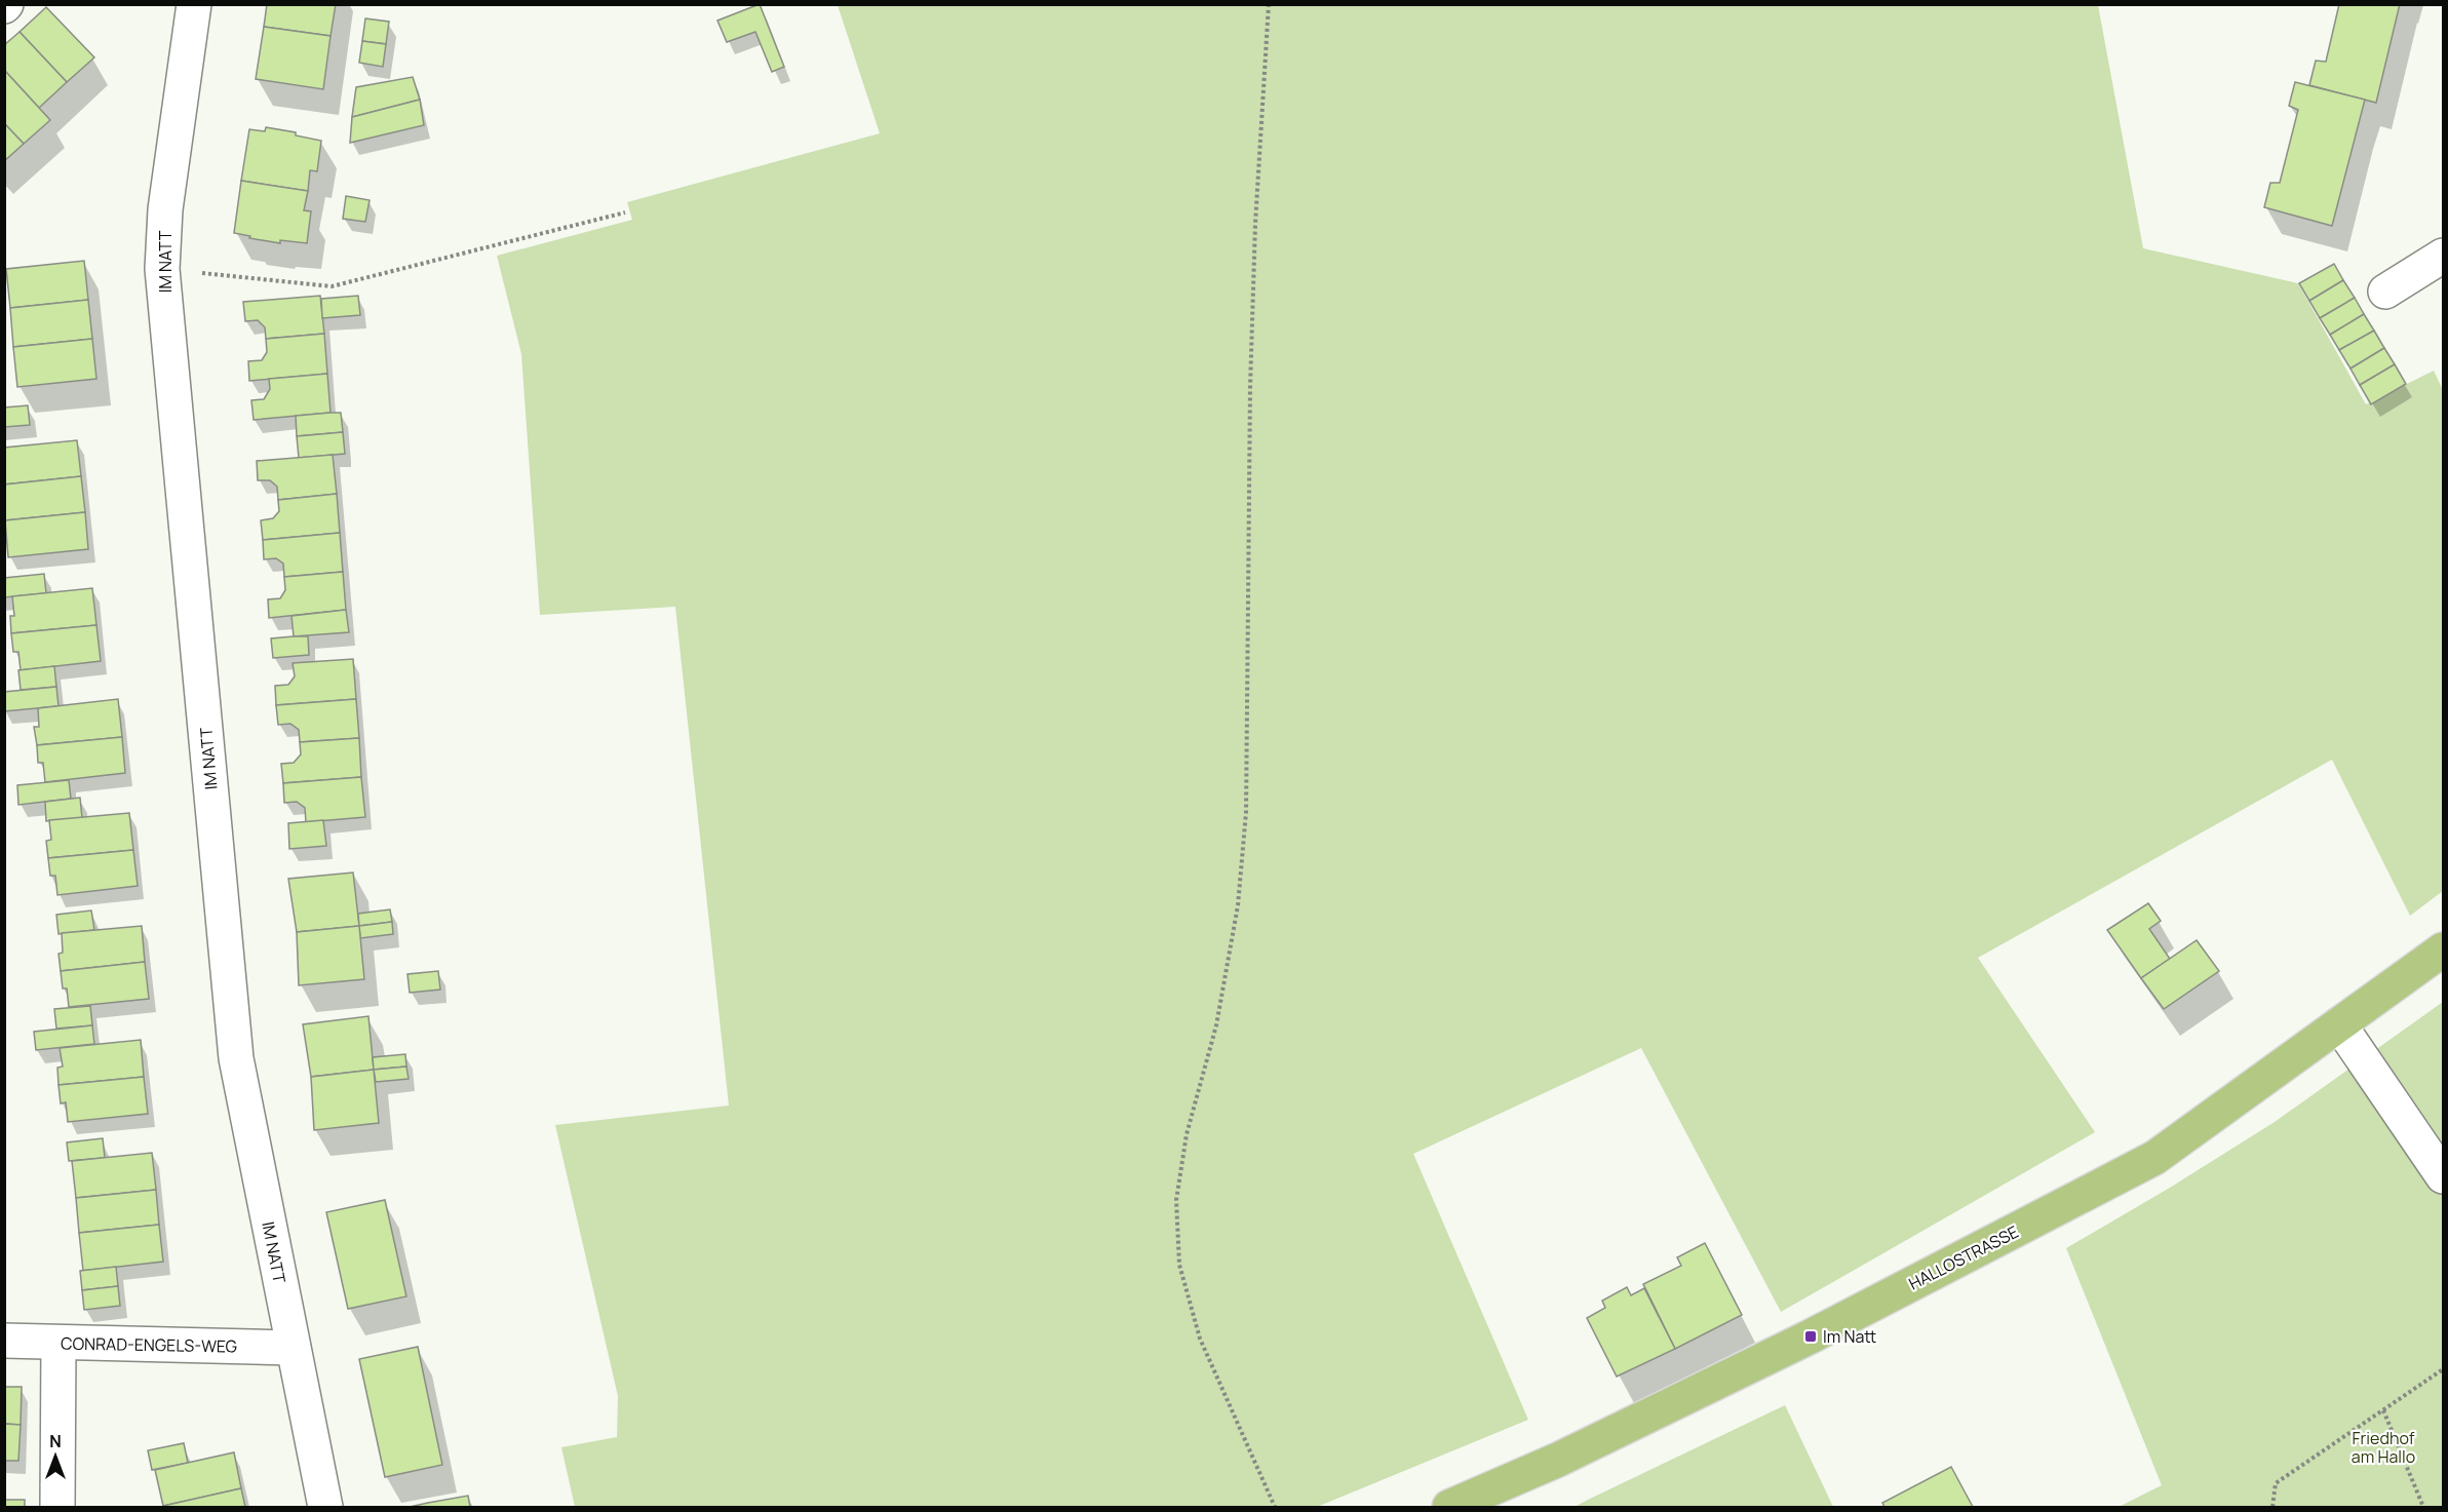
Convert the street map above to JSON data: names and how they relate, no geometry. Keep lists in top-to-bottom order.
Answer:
{
  "streets": {
    "main road": ["HALLOSTRASSE"],
    "street": ["IM NATT", "CONRAD-ENGELS-WEG"]
  },
  "crossings": [
    ["IM NATT", "CONRAD-ENGELS-WEG"]
  ],
  "parks": ["Friedhof am Hallo"],
  "places": {
    "transit": ["Im Natt"]
  },
  "north": "top"
}
